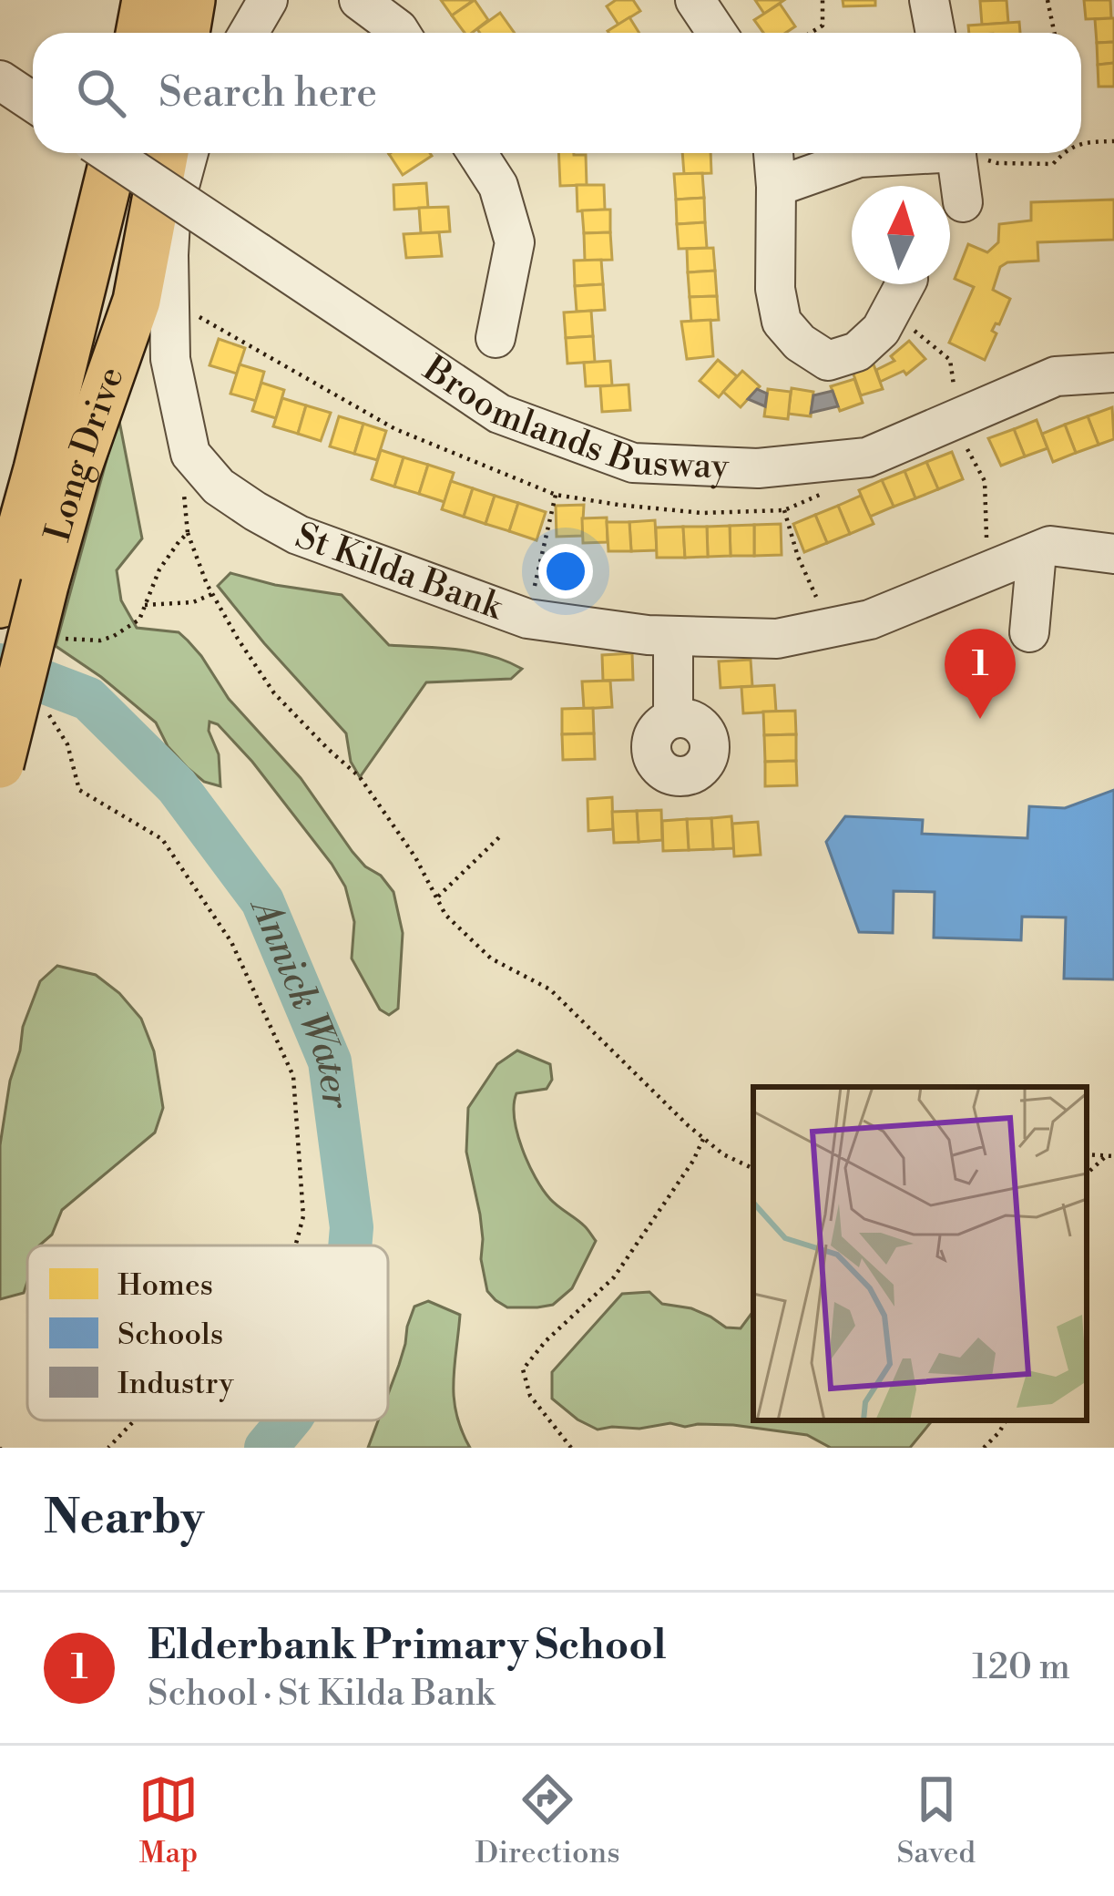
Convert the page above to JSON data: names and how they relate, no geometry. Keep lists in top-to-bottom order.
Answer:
{
  "streets": {
    "main road": ["Long Drive"],
    "street": ["Broomlands Busway", "St Kilda Bank"]
  },
  "water": ["Annick Water"],
  "legend": ["Homes", "Schools", "Industry"],
  "north": "top",
  "page": {
    "search": "Search here",
    "pins": "1",
    "heading": "Nearby",
    "list": [
      {
        "mark": "1",
        "name": "Elderbank Primary School",
        "note": "School · St Kilda Bank",
        "value": "120 m"
      }
    ],
    "nav": ["Map", "Directions", "Saved"]
  }
}
